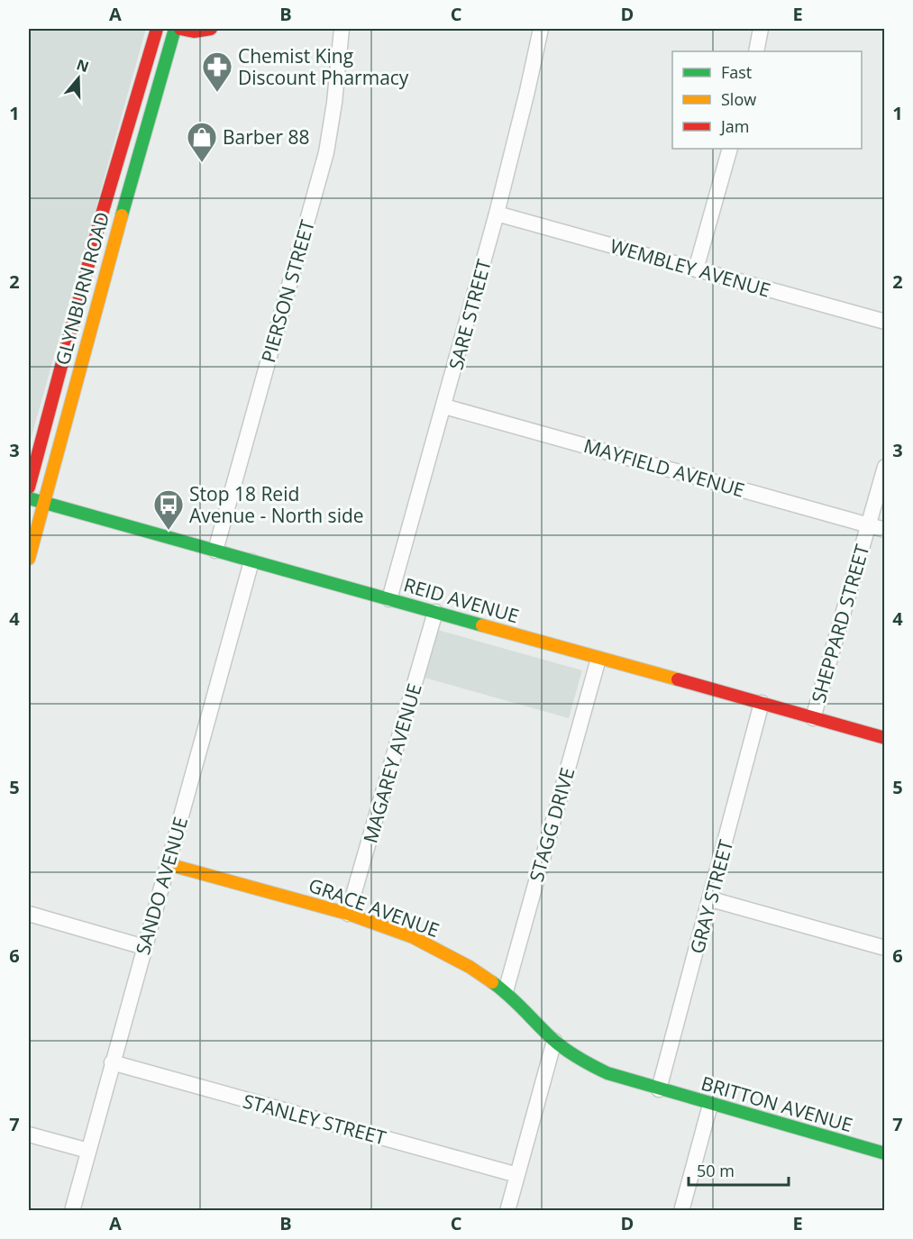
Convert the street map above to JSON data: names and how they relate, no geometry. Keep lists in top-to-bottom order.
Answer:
{
  "streets": {
    "street": [
      "WEMBLEY AVENUE",
      "GLYNBURN ROAD",
      "PIERSON STREET",
      "SARE STREET",
      "MAYFIELD AVENUE",
      "REID AVENUE",
      "SHEPPARD STREET",
      "MAGAREY AVENUE",
      "STAGG DRIVE",
      "SANDO AVENUE",
      "GRAY STREET",
      "GRACE AVENUE",
      "BRITTON AVENUE",
      "STANLEY STREET"
    ]
  },
  "crossings": [
    ["WEMBLEY AVENUE", "SARE STREET"],
    ["GLYNBURN ROAD", "REID AVENUE"],
    ["PIERSON STREET", "REID AVENUE"],
    ["SARE STREET", "MAYFIELD AVENUE"],
    ["SARE STREET", "REID AVENUE"],
    ["MAYFIELD AVENUE", "SHEPPARD STREET"],
    ["REID AVENUE", "SHEPPARD STREET"],
    ["REID AVENUE", "MAGAREY AVENUE"],
    ["REID AVENUE", "STAGG DRIVE"],
    ["REID AVENUE", "SANDO AVENUE"],
    ["REID AVENUE", "GRAY STREET"],
    ["MAGAREY AVENUE", "GRACE AVENUE"],
    ["STAGG DRIVE", "GRACE AVENUE"],
    ["SANDO AVENUE", "GRACE AVENUE"],
    ["SANDO AVENUE", "STANLEY STREET"],
    ["GRAY STREET", "GRACE AVENUE"],
    ["GRAY STREET", "BRITTON AVENUE"],
    ["GRACE AVENUE", "BRITTON AVENUE"]
  ],
  "places": {
    "pharmacy": ["Chemist King Discount Pharmacy"],
    "shop": ["Barber 88"],
    "bus stop": ["Stop 18 Reid Avenue - North side"]
  },
  "legend": ["Fast", "Slow", "Jam"],
  "scale_bar": "50 m",
  "north": "top",
  "grid": {
    "columns": [
      "A",
      "B",
      "C",
      "D",
      "E"
    ],
    "rows": [
      "1",
      "2",
      "3",
      "4",
      "5",
      "6",
      "7"
    ]
  }
}
